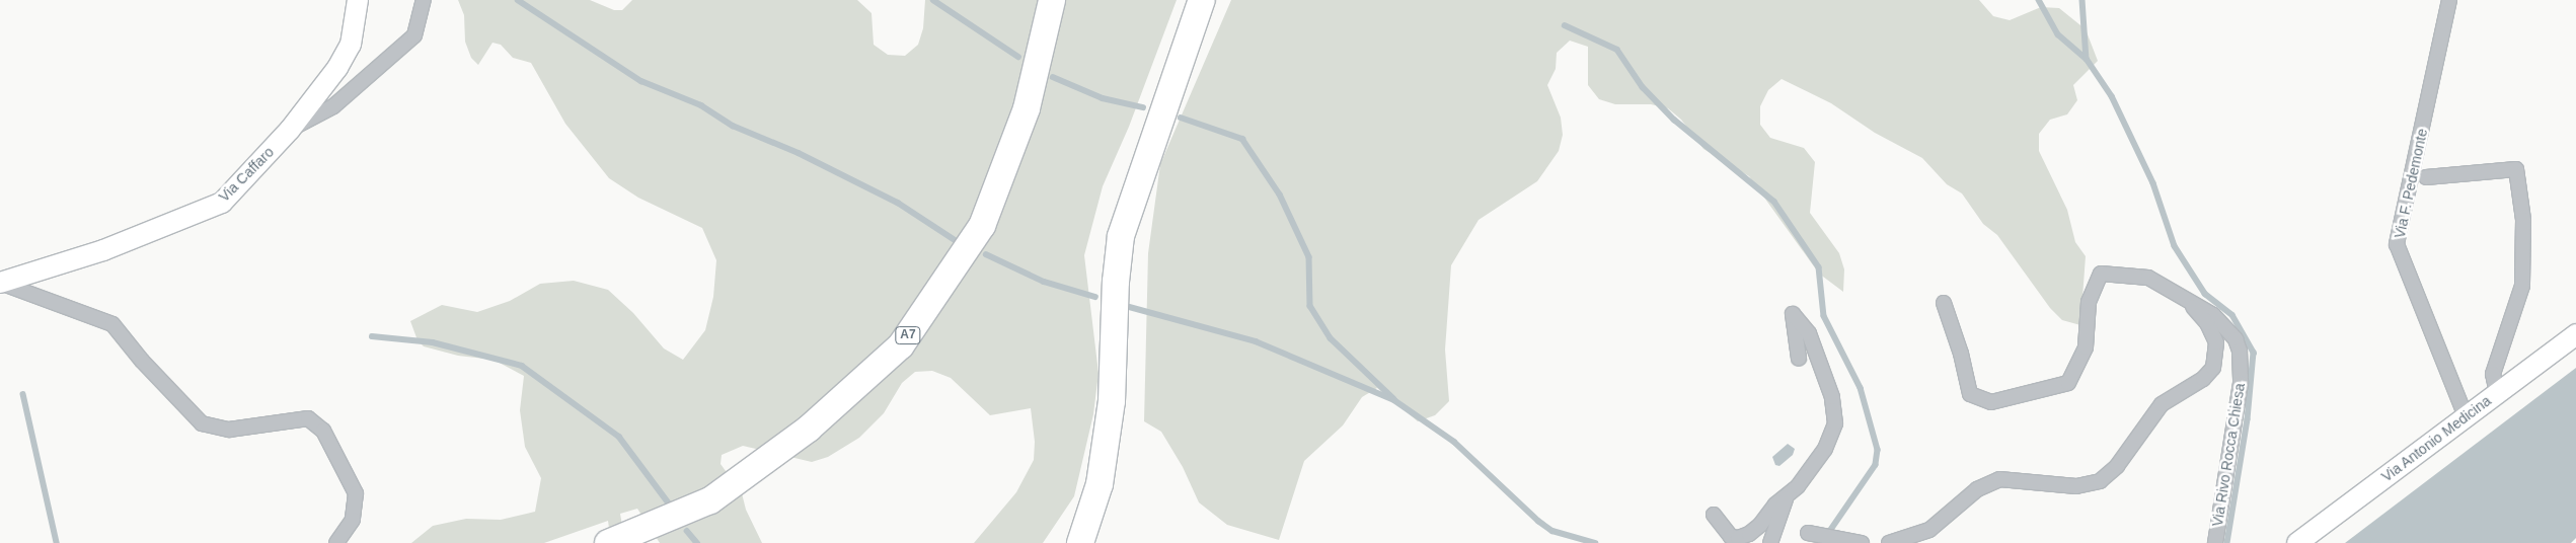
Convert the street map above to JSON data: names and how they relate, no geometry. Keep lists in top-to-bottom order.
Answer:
{
  "streets": {
    "highway": ["A7"],
    "street": [
      "Via Caffaro",
      "Via F. Pedemonte",
      "Via Antonio Medicina",
      "Via Rivo Rocca Chiesa"
    ]
  },
  "crossings": [
    ["Via F. Pedemonte", "Via Antonio Medicina"]
  ]
}
